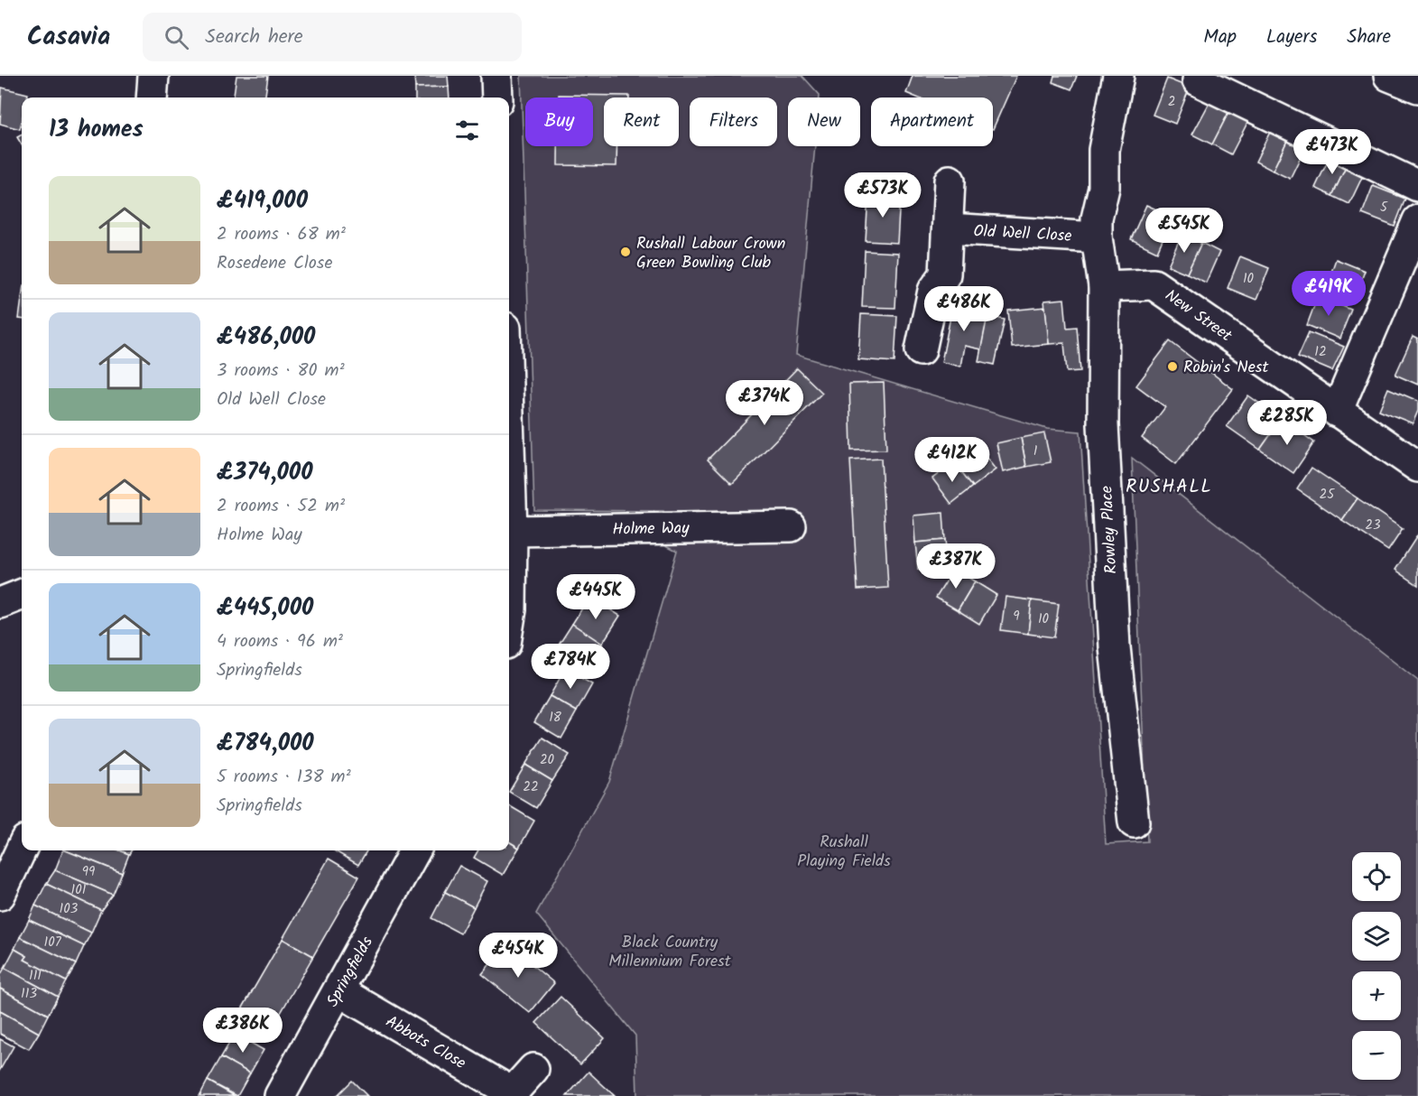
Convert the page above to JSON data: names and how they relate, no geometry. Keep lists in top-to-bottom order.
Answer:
{
  "streets": {
    "main road": [
      "Old Well Close",
      "New Street",
      "Holme Way",
      "Rowley Place",
      "Springfields",
      "Abbots Close"
    ]
  },
  "crossings": [
    ["Old Well Close", "Rowley Place"],
    ["New Street", "Rowley Place"],
    ["Springfields", "Abbots Close"]
  ],
  "districts": ["RUSHALL"],
  "parks": ["Rushall Playing Fields", "Black Country Millennium Forest"],
  "places": ["Rushall Labour Crown Green Bowling Club", "Robin's Nest"],
  "house_numbers": [
    "2",
    "5",
    "10",
    "12",
    "1",
    "25",
    "23",
    "9",
    "10",
    "18",
    "20",
    "22",
    "99",
    "101",
    "103",
    "107",
    "111",
    "113"
  ],
  "page": {
    "header": "Casavia",
    "search": "Search here",
    "nav": ["Map", "Layers", "Share"],
    "chip": [
      "Buy",
      "Rent",
      "Filters",
      "New",
      "Apartment"
    ],
    "heading": "13 homes",
    "price": [
      "£473K",
      "£573K",
      "£545K",
      "£419K",
      "£486K",
      "£374K",
      "£285K",
      "£412K",
      "£387K",
      "£445K",
      "£784K",
      "£454K",
      "£386K"
    ],
    "list": [
      {
        "name": "£419,000",
        "note": "2 rooms · 68 m² · Rosedene Close"
      },
      {
        "name": "£486,000",
        "note": "3 rooms · 80 m² · Old Well Close"
      },
      {
        "name": "£374,000",
        "note": "2 rooms · 52 m² · Holme Way"
      },
      {
        "name": "£445,000",
        "note": "4 rooms · 96 m² · Springfields"
      },
      {
        "name": "£784,000",
        "note": "5 rooms · 138 m² · Springfields"
      }
    ],
    "map_buttons": ["+", "−"]
  }
}
